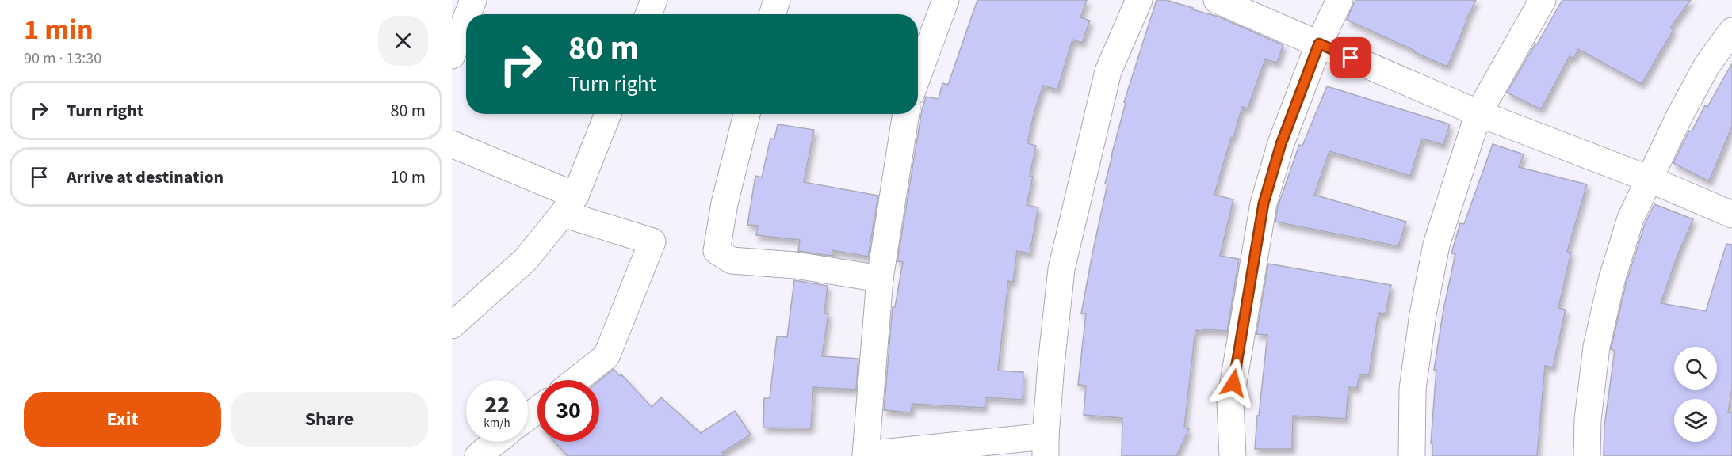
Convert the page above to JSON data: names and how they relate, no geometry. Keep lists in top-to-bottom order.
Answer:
{
  "page": {
    "heading": ["1 min", "90 m · 13:30"],
    "turn": ["80 m", "Turn right"],
    "list": [
      {
        "name": "Turn right",
        "value": "80 m"
      },
      {
        "name": "Arrive at destination",
        "value": "10 m"
      }
    ],
    "speed": "22 km/h",
    "limit": "30",
    "buttons": ["Exit", "Share"]
  }
}
